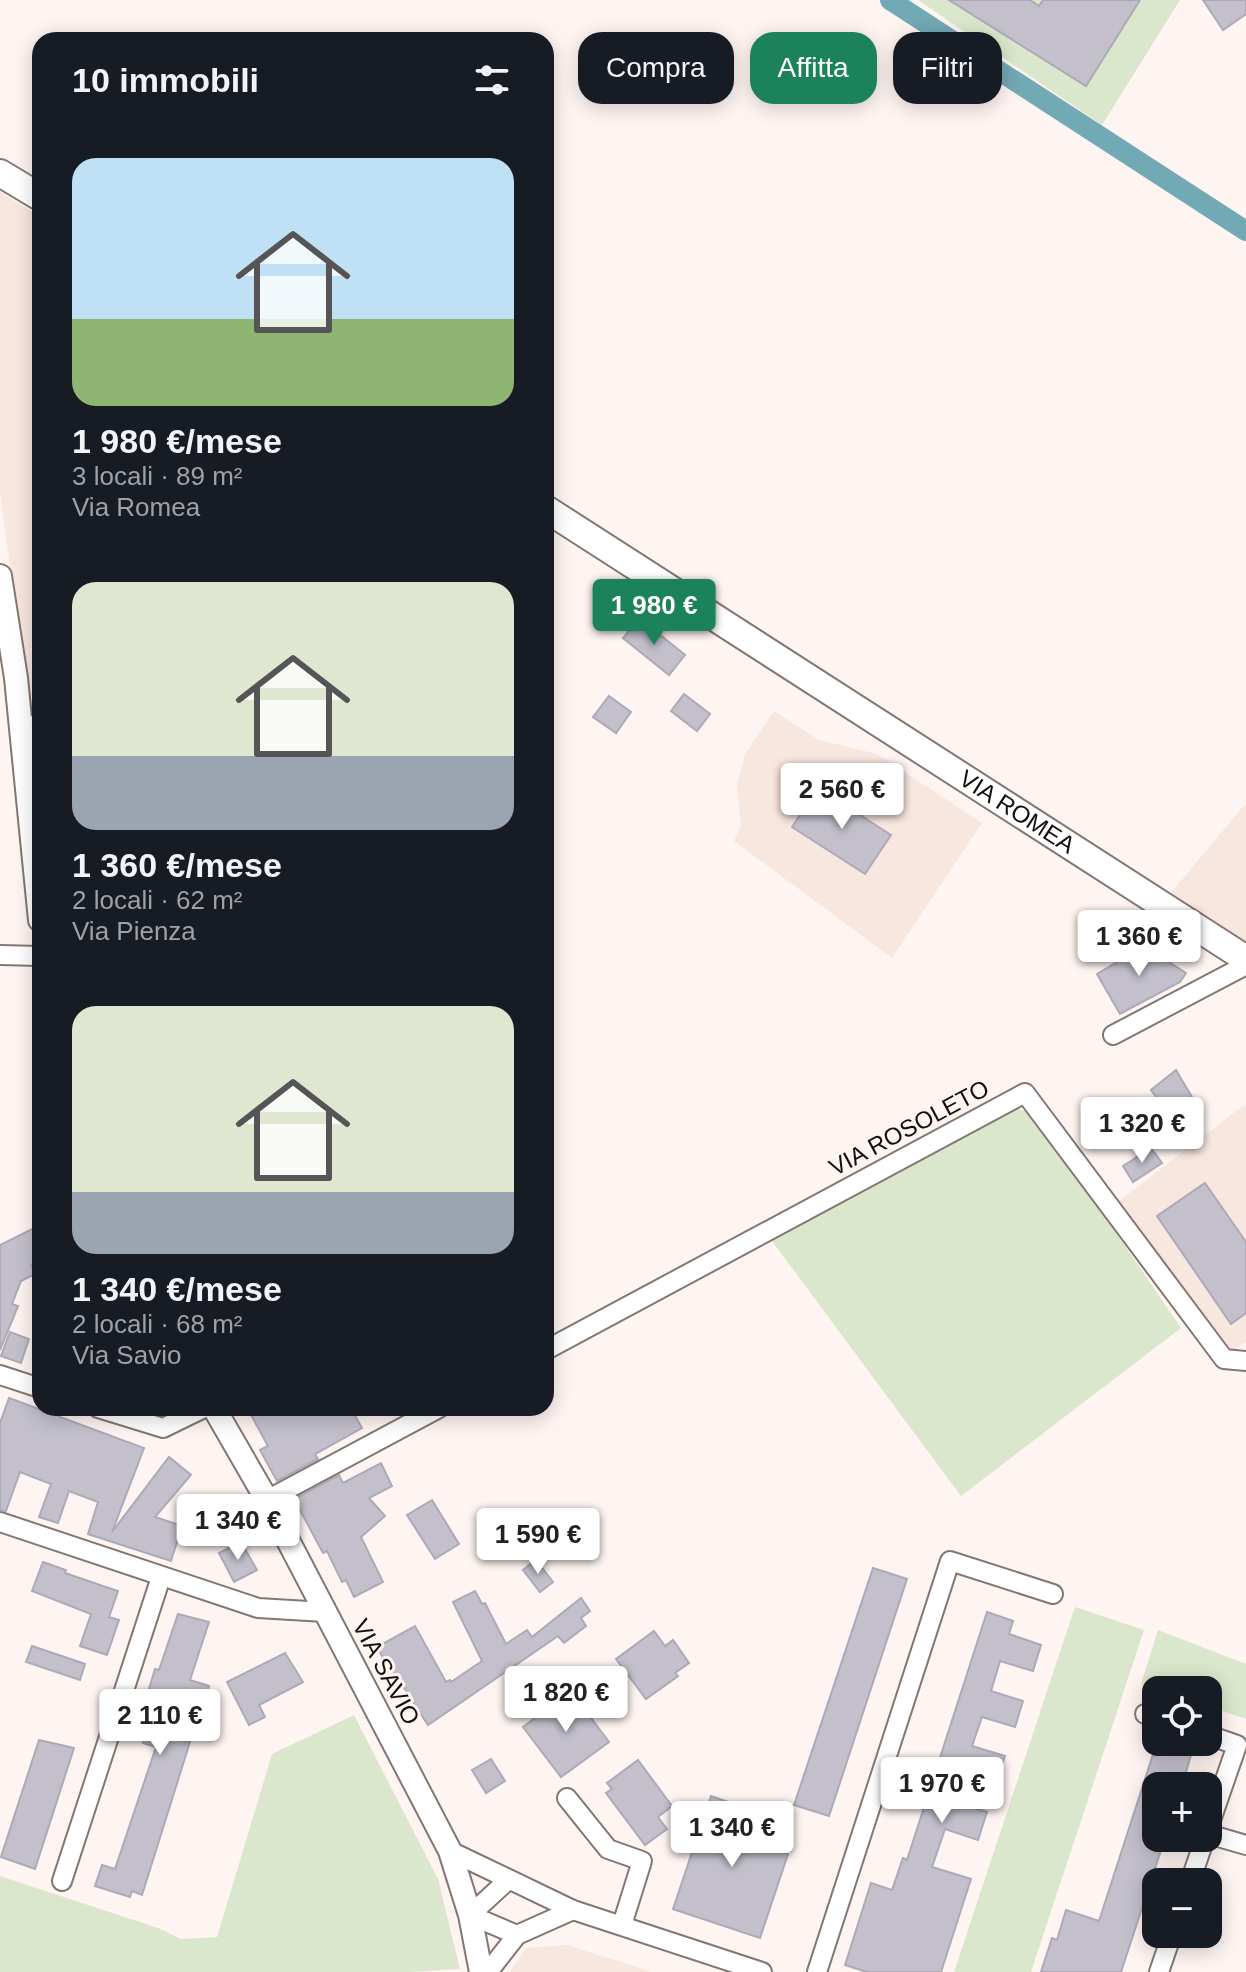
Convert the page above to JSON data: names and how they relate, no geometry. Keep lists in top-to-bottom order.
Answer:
{
  "streets": {
    "main road": ["VIA ROMEA"],
    "street": ["VIA ROSOLETO", "VIA SAVIO"]
  },
  "page": {
    "chip": ["Compra", "Affitta", "Filtri"],
    "heading": "10 immobili",
    "list": [
      {
        "name": "1 980 €/mese",
        "note": "3 locali · 89 m² · Via Romea"
      },
      {
        "name": "1 360 €/mese",
        "note": "2 locali · 62 m² · Via Pienza"
      },
      {
        "name": "1 340 €/mese",
        "note": "2 locali · 68 m² · Via Savio"
      }
    ],
    "price": [
      "1 980 €",
      "2 560 €",
      "1 360 €",
      "1 320 €",
      "1 340 €",
      "1 590 €",
      "1 820 €",
      "2 110 €",
      "1 970 €",
      "1 340 €"
    ],
    "map_buttons": ["+", "−"]
  }
}
